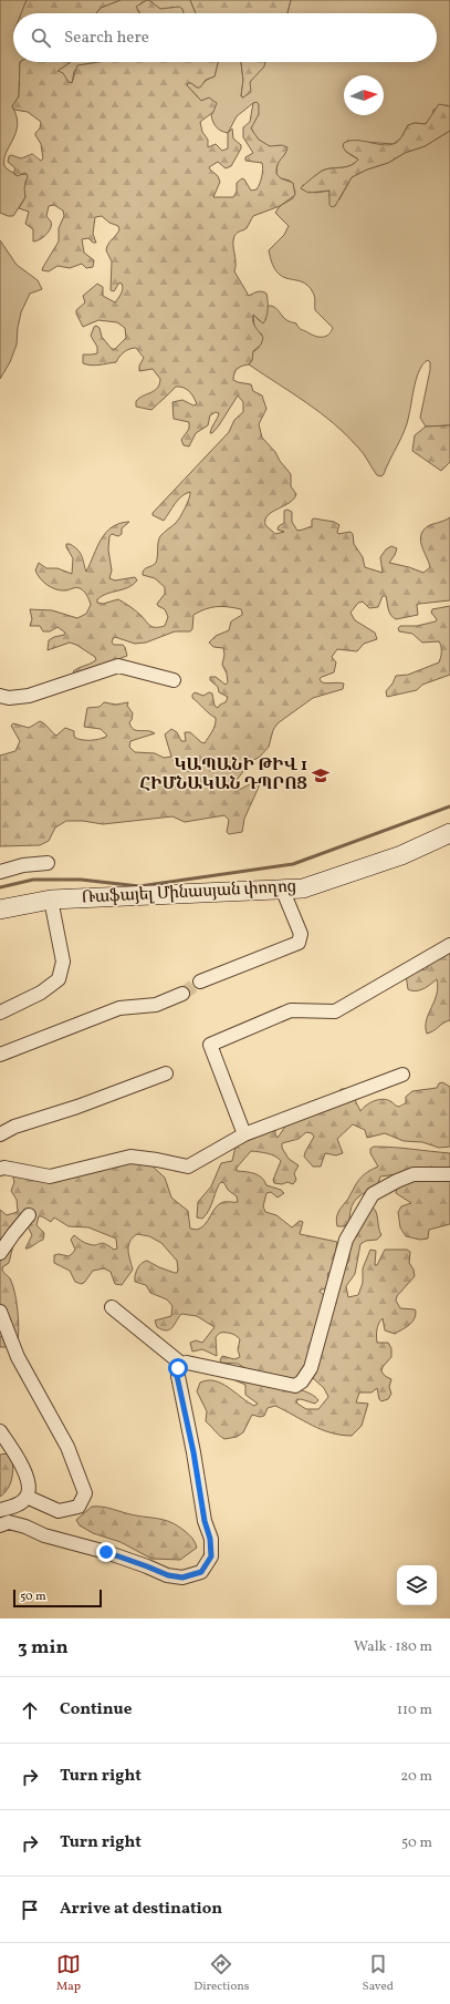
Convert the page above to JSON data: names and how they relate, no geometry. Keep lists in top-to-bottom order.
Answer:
{
  "streets": {
    "street": ["Ռաֆայել Մինասյան փողոց"]
  },
  "places": {
    "school or university": ["ԿԱՊԱՆԻ ԹԻՎ 1 ՀԻՄՆԱԿԱՆ ԴՊՐՈՑ"]
  },
  "scale_bar": "50 m",
  "north": "right",
  "page": {
    "search": "Search here",
    "scale": "50 m",
    "heading": ["3 min", "Walk · 180 m"],
    "list": [
      ["Continue", "110 m"],
      ["Turn right", "20 m"],
      ["Turn right", "50 m"],
      "Arrive at destination"
    ],
    "nav": ["Map", "Directions", "Saved"]
  }
}
